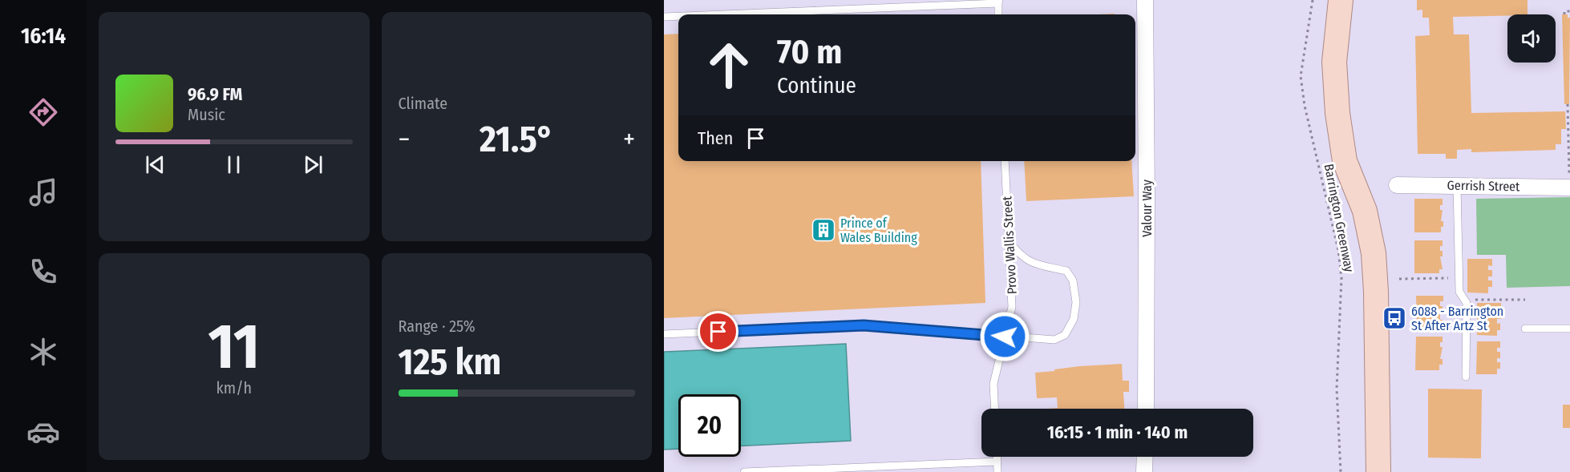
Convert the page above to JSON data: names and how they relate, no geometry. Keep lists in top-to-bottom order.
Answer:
{
  "streets": {
    "street": ["Gerrish Street", "Valour Way"],
    "lane": ["Provo Wallis Street"],
    "path": ["Barrington Greenway"]
  },
  "places": {
    "building": ["Prince of Wales Building"],
    "bus stop": ["6088 - Barrington St After Artz St"]
  },
  "page": {
    "tabs": "16:14",
    "tile": [
      "Climate",
      ["11", "km/h"],
      ["Range · 25%", "125 km"]
    ],
    "turn": ["70 m", "Continue"],
    "song": ["96.9 FM", "Music"],
    "then": "Then",
    "heat": ["−", "21.5°", "+"],
    "limit": "20",
    "trip": "16:15 · 1 min · 140 m"
  }
}
